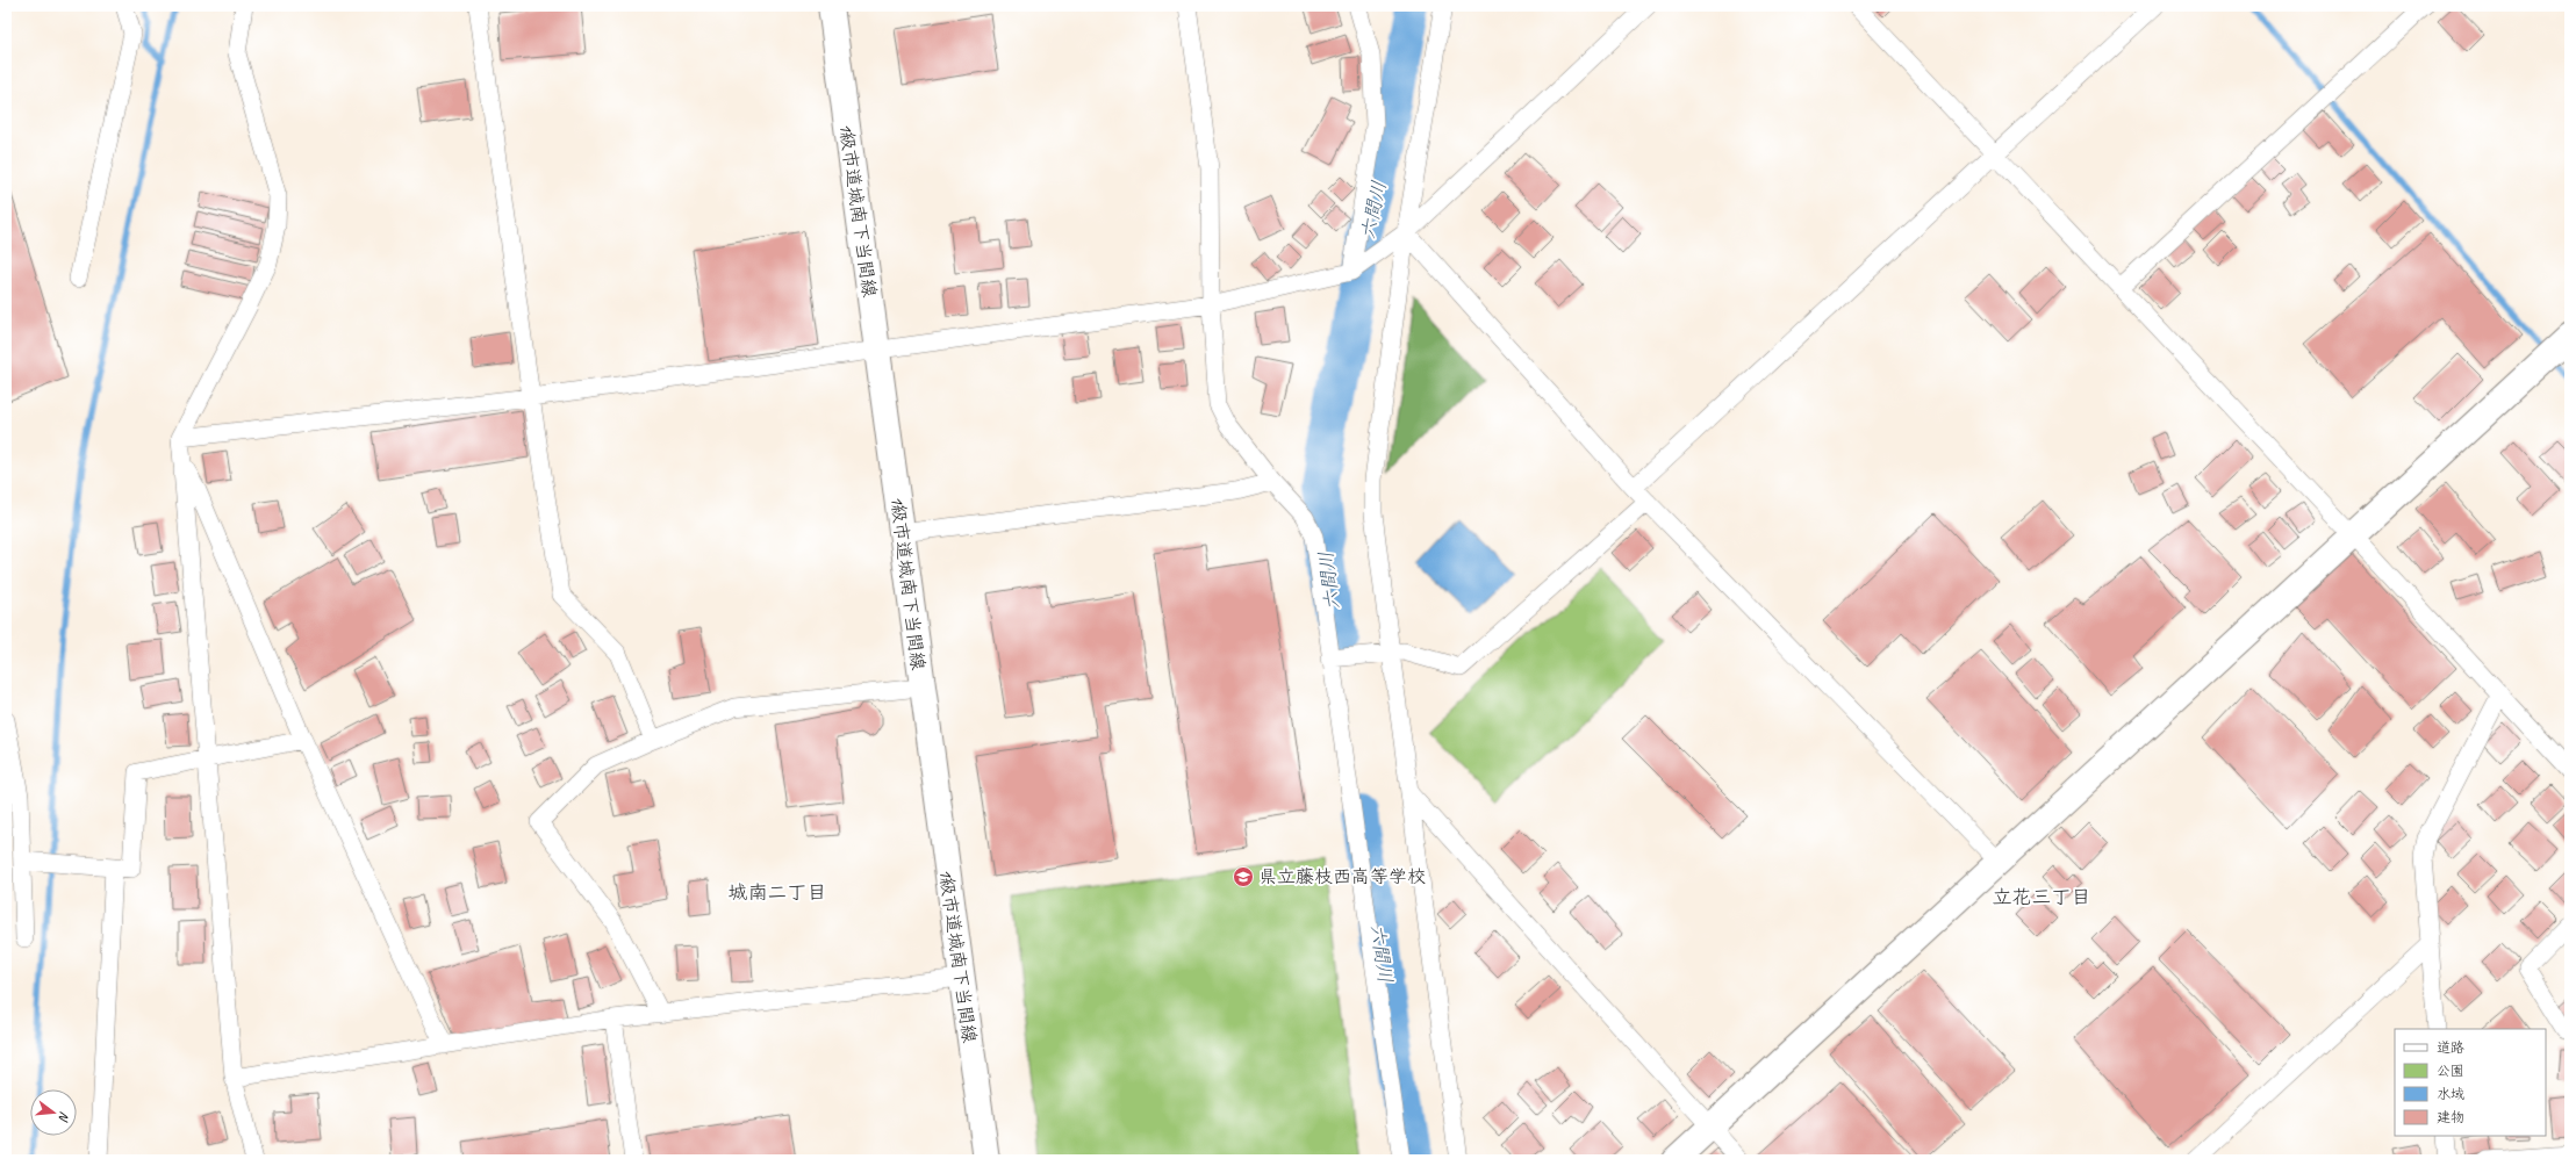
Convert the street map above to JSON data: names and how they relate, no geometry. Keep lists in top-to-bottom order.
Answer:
{
  "streets": {
    "street": ["1級市道城南下当間線"]
  },
  "districts": ["城南二丁目", "立花三丁目"],
  "water": ["六間川"],
  "places": {
    "school or university": ["県立藤枝西高等学校"]
  },
  "legend": [
    "道路",
    "公園",
    "水域",
    "建物"
  ],
  "north": "right"
}
